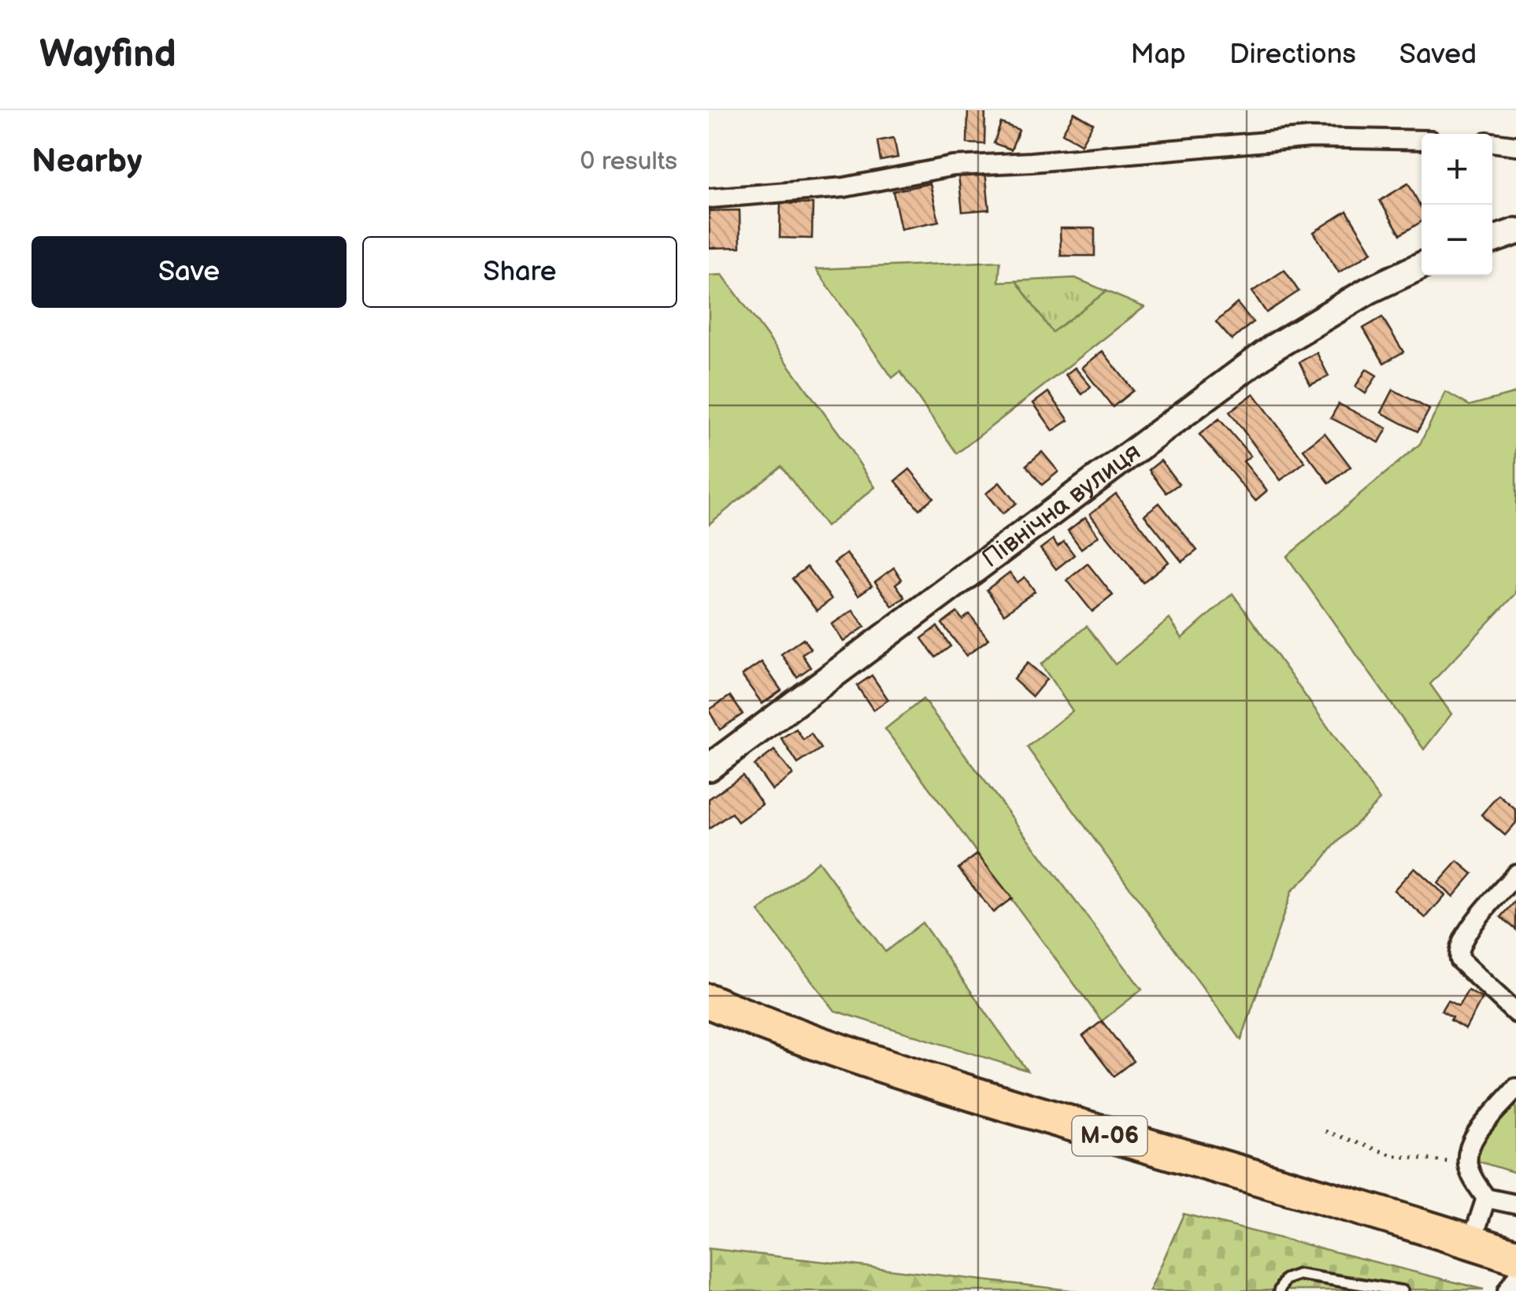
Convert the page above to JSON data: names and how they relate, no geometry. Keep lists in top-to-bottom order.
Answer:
{
  "streets": {
    "highway": ["М-06"],
    "street": ["Північна вулиця"]
  },
  "page": {
    "header": "Wayfind",
    "nav": ["Map", "Directions", "Saved"],
    "heading": ["Nearby", "0 results"],
    "map_buttons": ["+", "−"],
    "buttons": ["Save", "Share"]
  }
}
